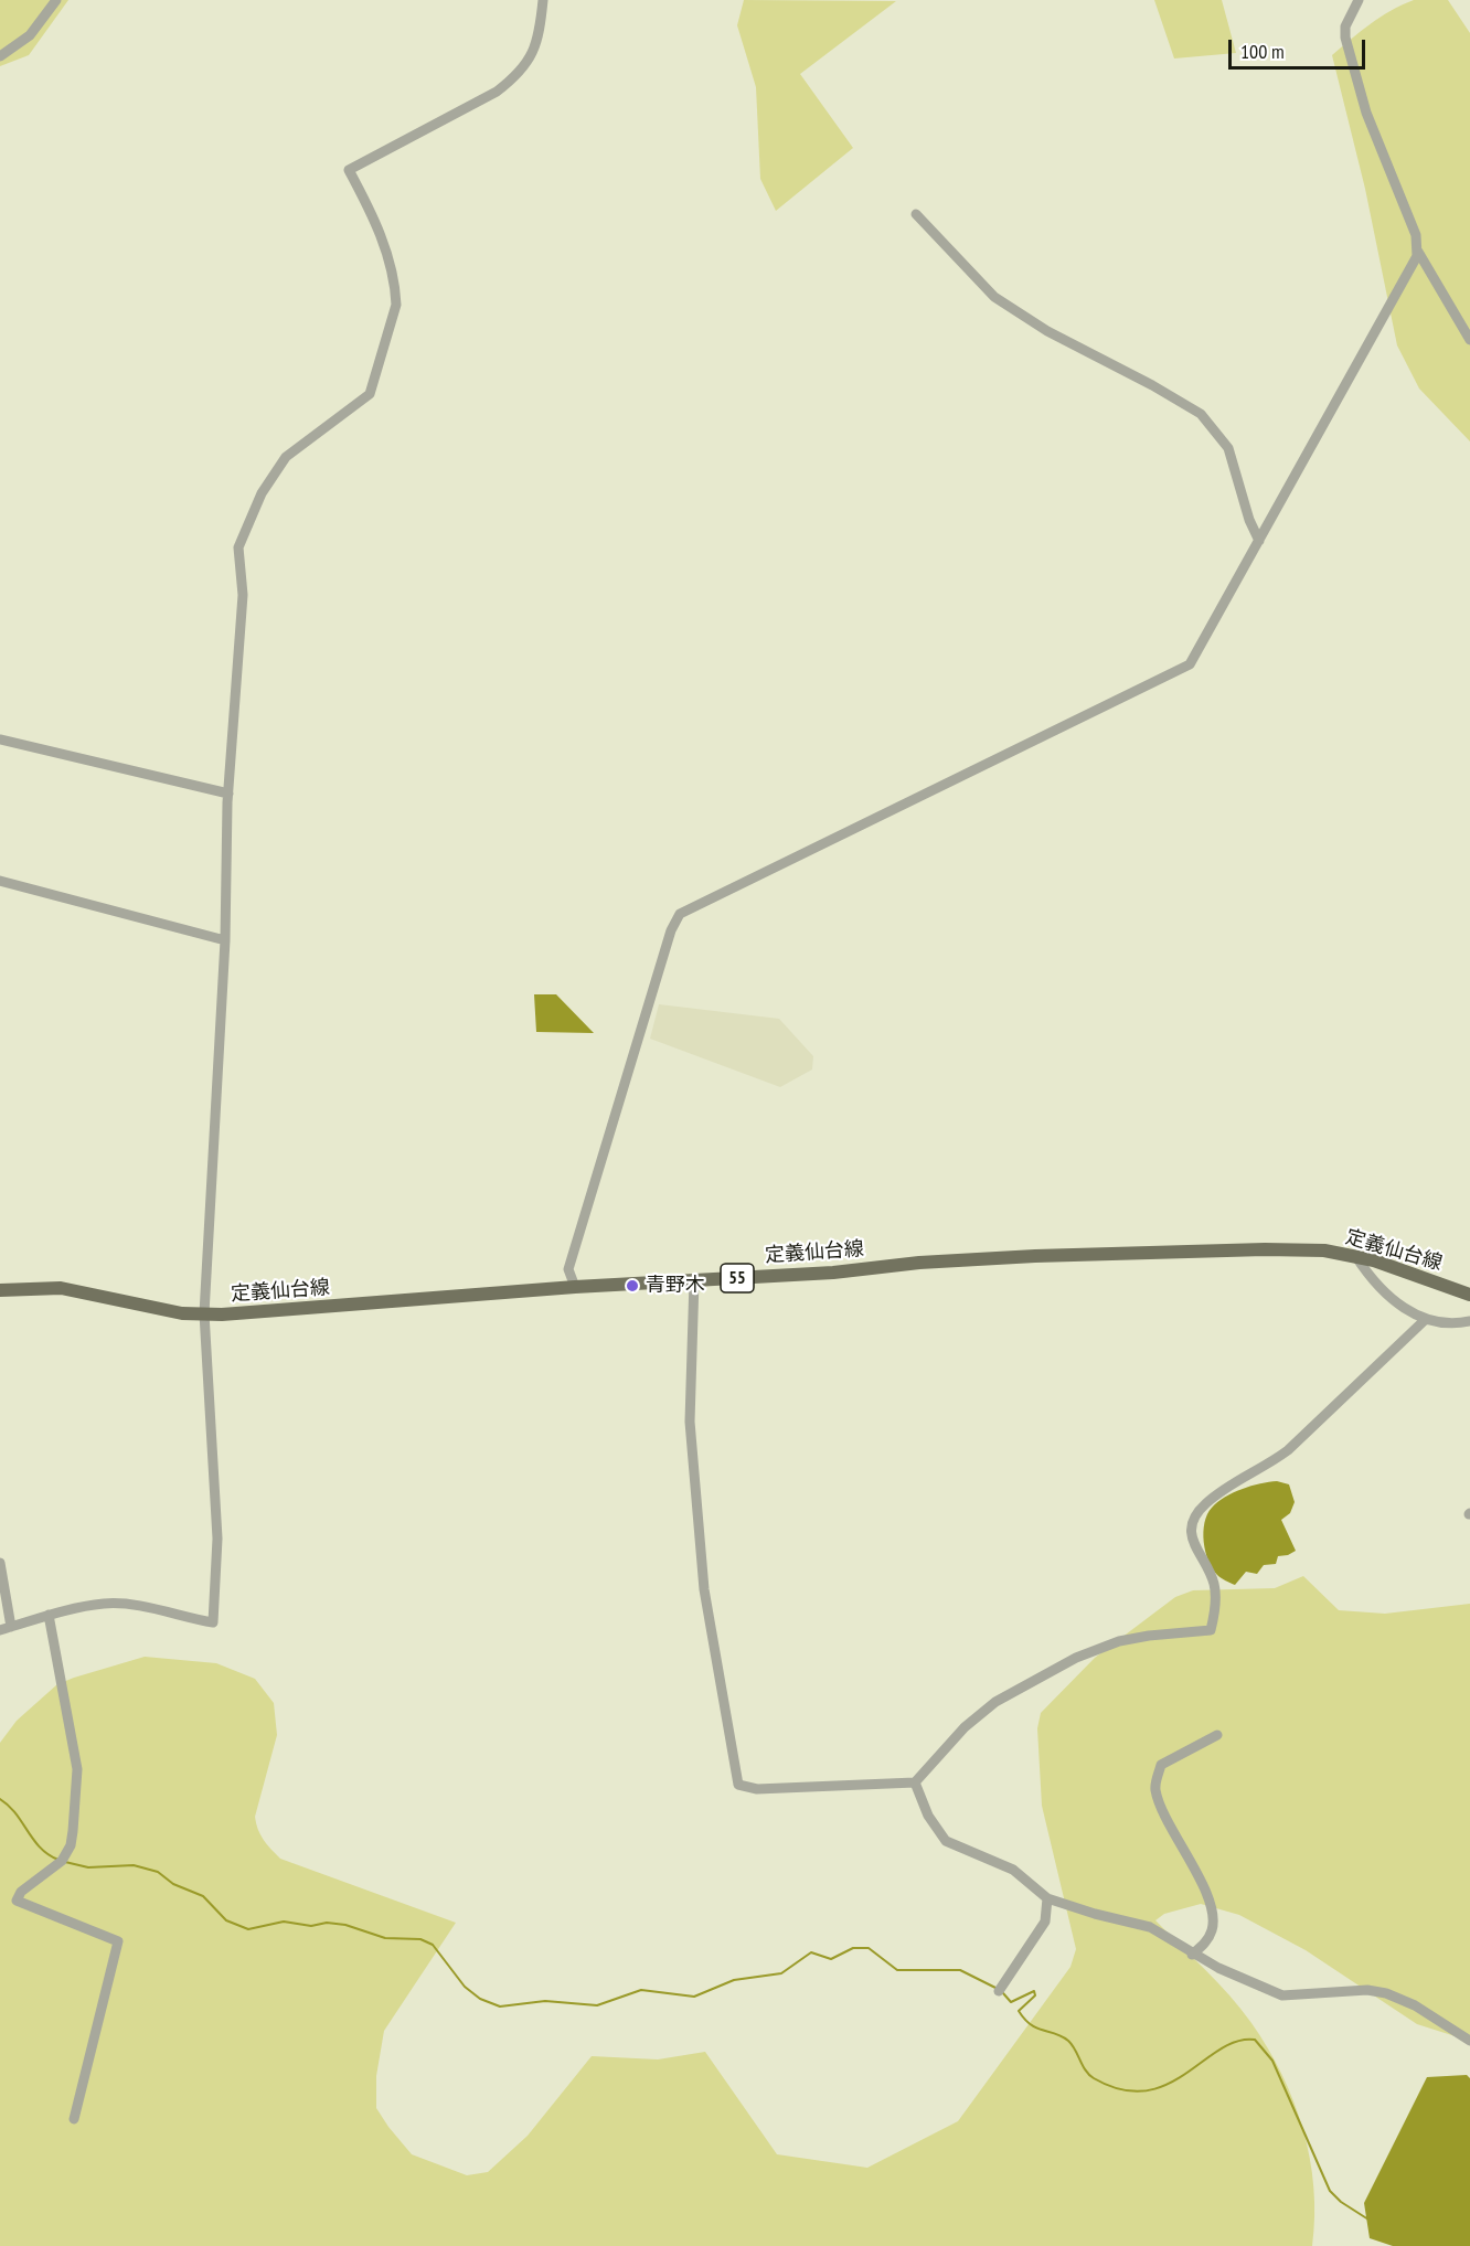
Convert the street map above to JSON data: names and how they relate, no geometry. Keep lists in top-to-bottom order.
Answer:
{
  "streets": {
    "main road": ["定義仙台線", "55"]
  },
  "places": ["青野木"],
  "scale_bar": "100 m"
}
